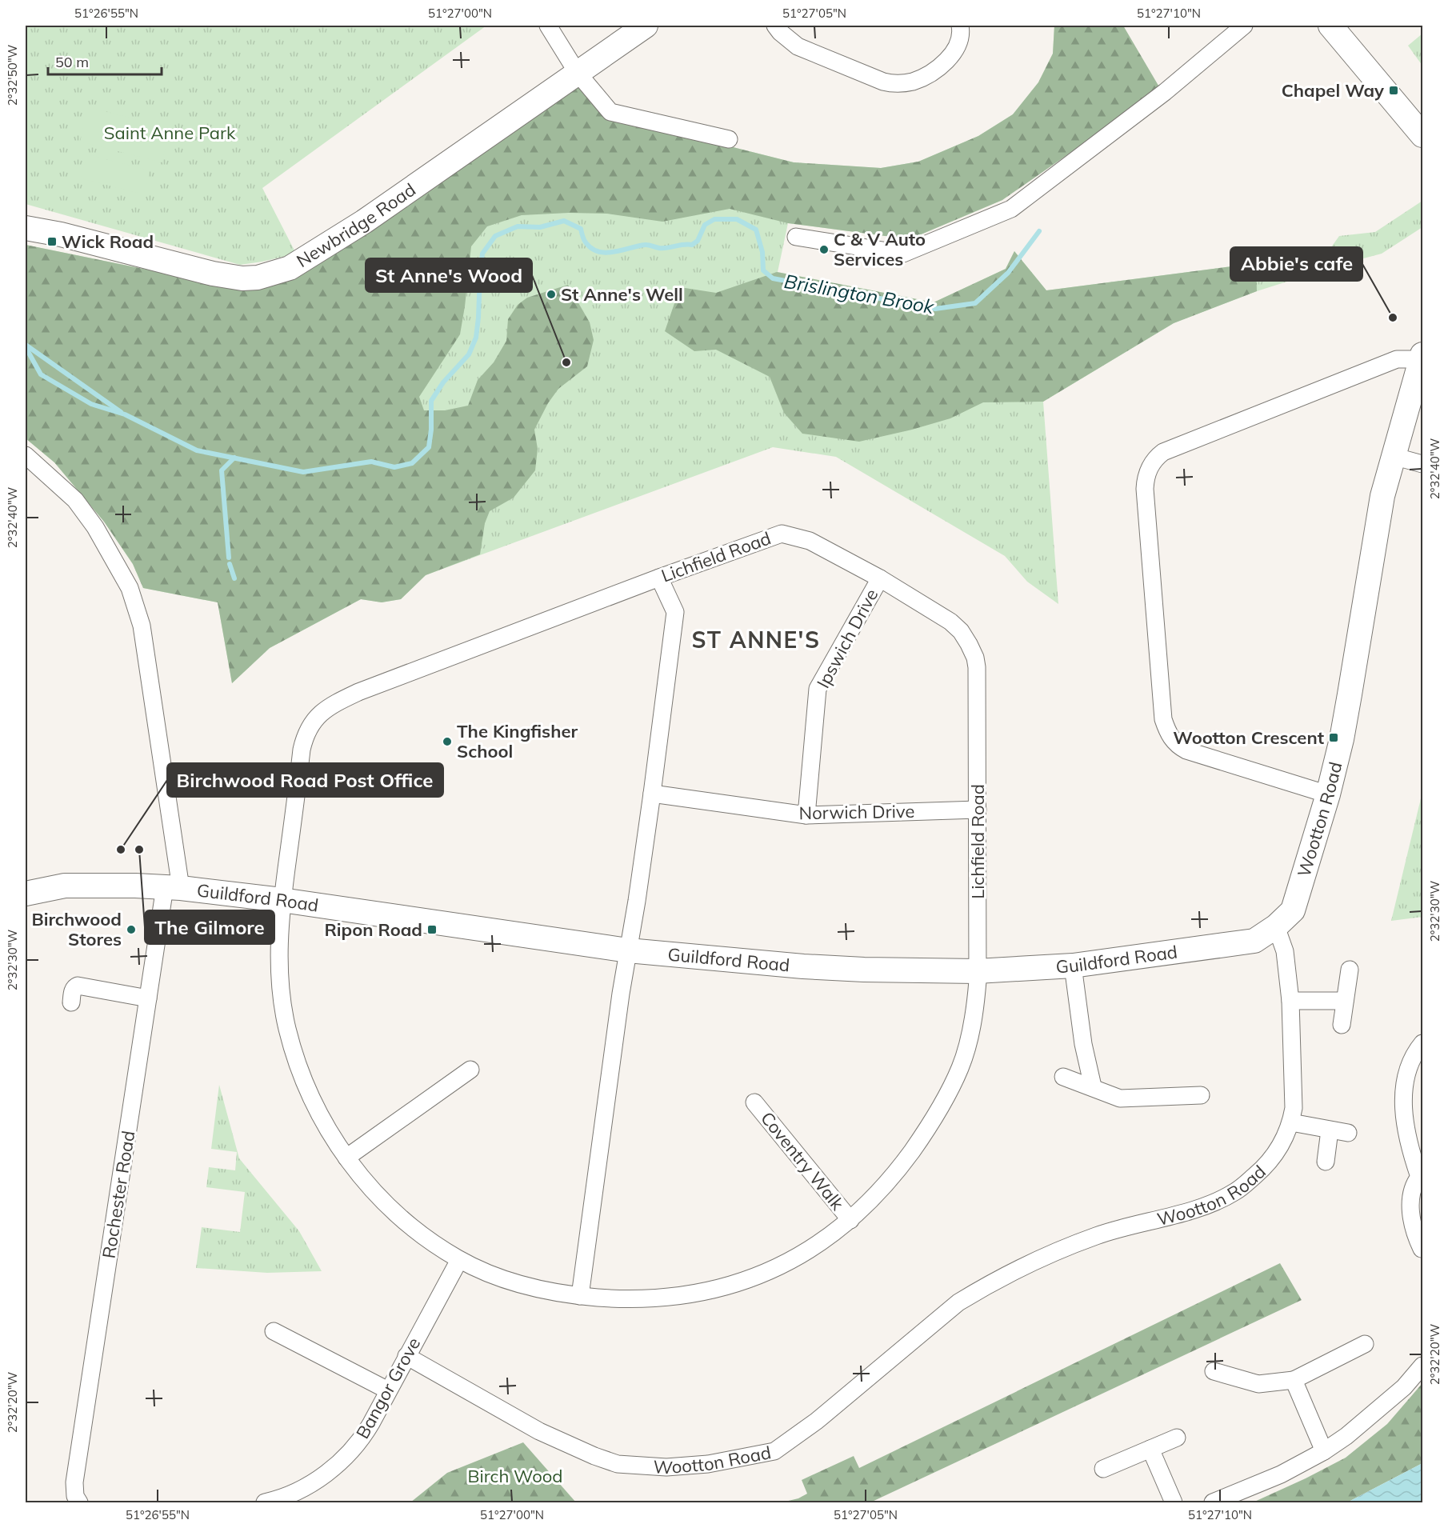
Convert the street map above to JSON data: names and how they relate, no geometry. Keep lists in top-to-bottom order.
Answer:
{
  "streets": {
    "street": [
      "Newbridge Road",
      "Lichfield Road",
      "Ipswich Drive",
      "Norwich Drive",
      "Wootton Road",
      "Guildford Road",
      "Coventry Walk",
      "Rochester Road",
      "Bangor Grove"
    ]
  },
  "crossings": [
    ["Lichfield Road", "Ipswich Drive"],
    ["Lichfield Road", "Norwich Drive"],
    ["Lichfield Road", "Guildford Road"],
    ["Lichfield Road", "Coventry Walk"],
    ["Lichfield Road", "Bangor Grove"],
    ["Ipswich Drive", "Norwich Drive"],
    ["Wootton Road", "Guildford Road"],
    ["Wootton Road", "Bangor Grove"],
    ["Guildford Road", "Rochester Road"]
  ],
  "districts": ["ST ANNE'S"],
  "water": ["Brislington Brook"],
  "parks": ["Saint Anne Park", "Birch Wood"],
  "places": {
    "transit": [
      "Chapel Way",
      "Wick Road",
      "Wootton Crescent",
      "Ripon Road"
    ],
    "other": [
      "C & V Auto Services",
      "St Anne's Well",
      "Abbie's cafe",
      "St Anne's Wood",
      "The Kingfisher School",
      "Birchwood Road Post Office",
      "The Gilmore",
      "Birchwood Stores"
    ]
  },
  "scale_bar": "50 m",
  "coordinates": [
    "51°26'55\"N",
    "51°27'00\"N",
    "51°27'05\"N",
    "51°27'10\"N",
    "2°32'50\"W",
    "2°32'40\"W",
    "2°32'30\"W",
    "2°32'20\"W"
  ]
}
